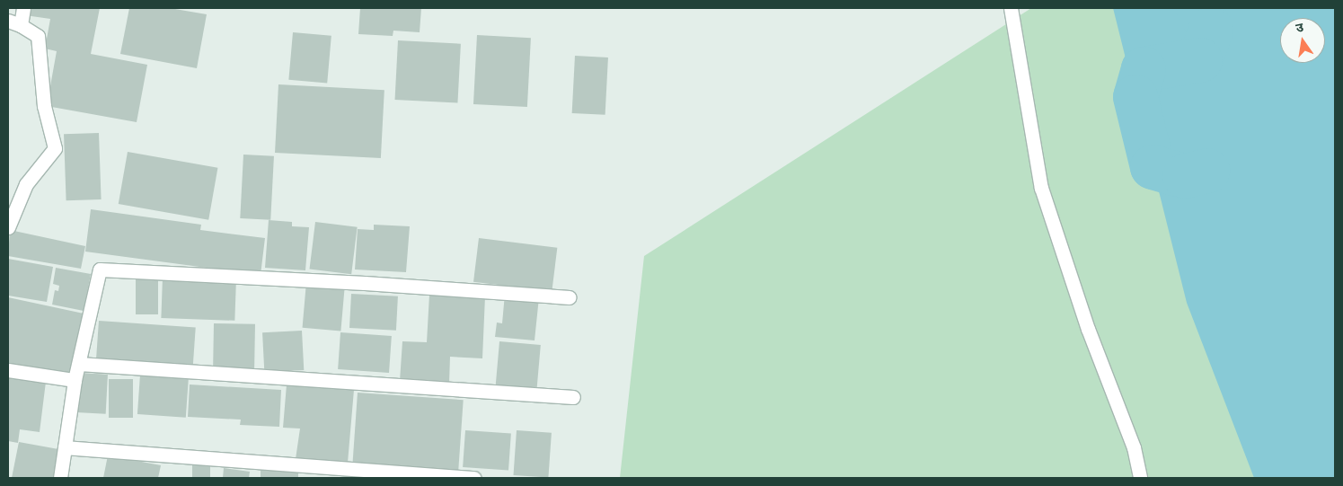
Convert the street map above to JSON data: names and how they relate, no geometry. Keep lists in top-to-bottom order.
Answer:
{
  "north": "top"
}
